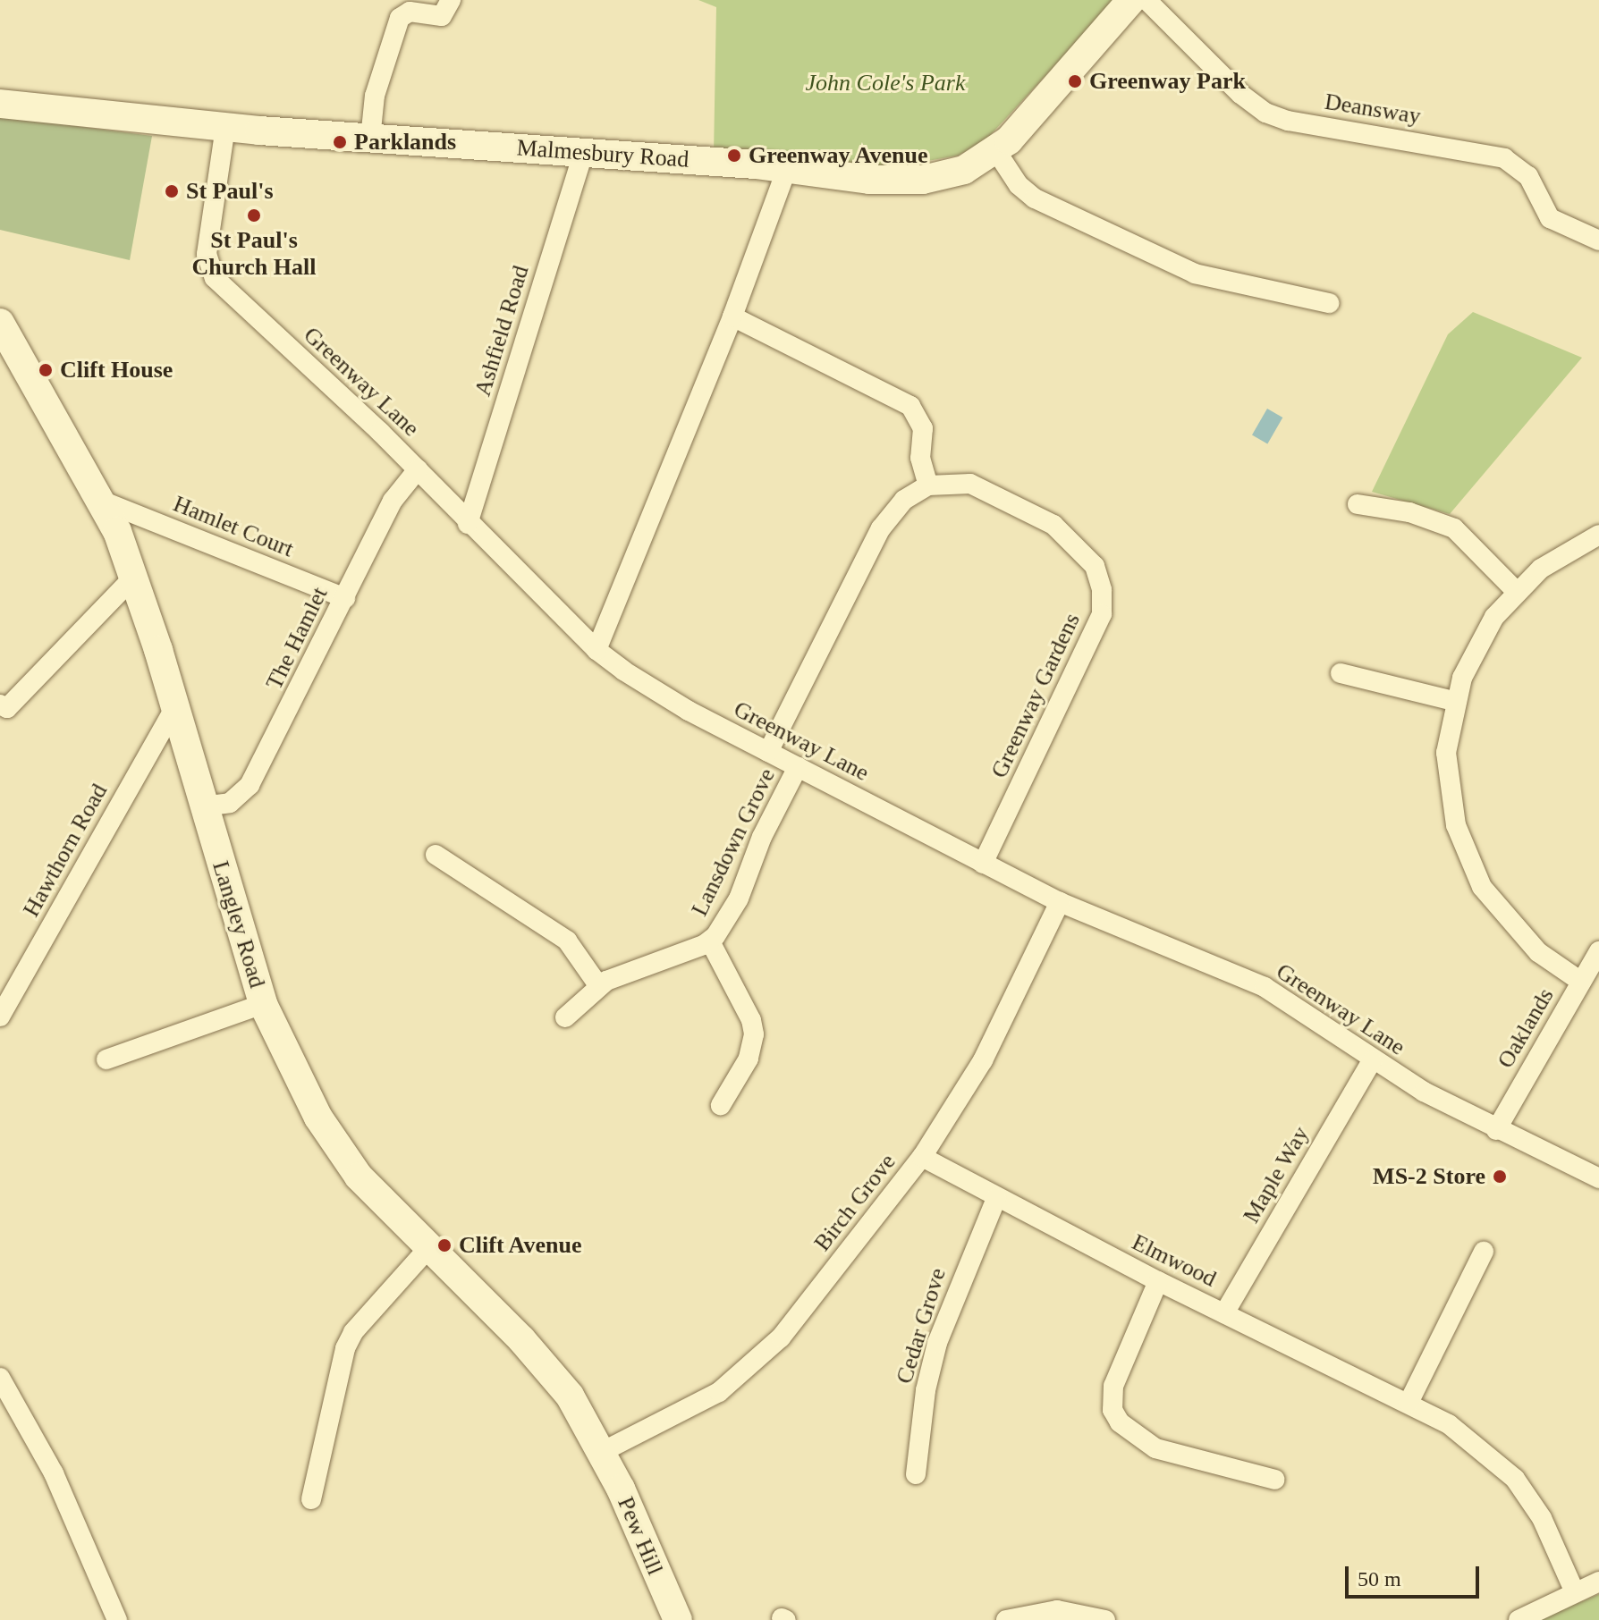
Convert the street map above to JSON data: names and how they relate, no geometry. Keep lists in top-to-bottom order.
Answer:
{
  "streets": {
    "main road": ["Malmesbury Road", "Langley Road", "Pew Hill"],
    "street": [
      "Deansway",
      "Ashfield Road",
      "Greenway Lane",
      "Hamlet Court",
      "The Hamlet",
      "Greenway Gardens",
      "Lansdown Grove",
      "Hawthorn Road",
      "Oaklands",
      "Maple Way",
      "Birch Grove",
      "Elmwood",
      "Cedar Grove"
    ]
  },
  "crossings": [
    ["Malmesbury Road", "Ashfield Road"],
    ["Malmesbury Road", "Greenway Lane"],
    ["Ashfield Road", "Greenway Lane"],
    ["Greenway Lane", "The Hamlet"],
    ["Greenway Lane", "Greenway Gardens"],
    ["Greenway Lane", "Lansdown Grove"],
    ["Greenway Lane", "Oaklands"],
    ["Greenway Lane", "Maple Way"],
    ["Greenway Lane", "Birch Grove"],
    ["Hamlet Court", "The Hamlet"],
    ["Hamlet Court", "Langley Road"],
    ["The Hamlet", "Langley Road"],
    ["Hawthorn Road", "Langley Road"],
    ["Langley Road", "Birch Grove"],
    ["Langley Road", "Pew Hill"],
    ["Maple Way", "Elmwood"],
    ["Birch Grove", "Elmwood"],
    ["Birch Grove", "Pew Hill"],
    ["Elmwood", "Cedar Grove"]
  ],
  "parks": ["John Cole's Park"],
  "places": [
    "Greenway Park",
    "Parklands",
    "Greenway Avenue",
    "St Paul's",
    "St Paul's Church Hall",
    "Clift House",
    "MS-2 Store",
    "Clift Avenue"
  ],
  "scale_bar": "50 m"
}
